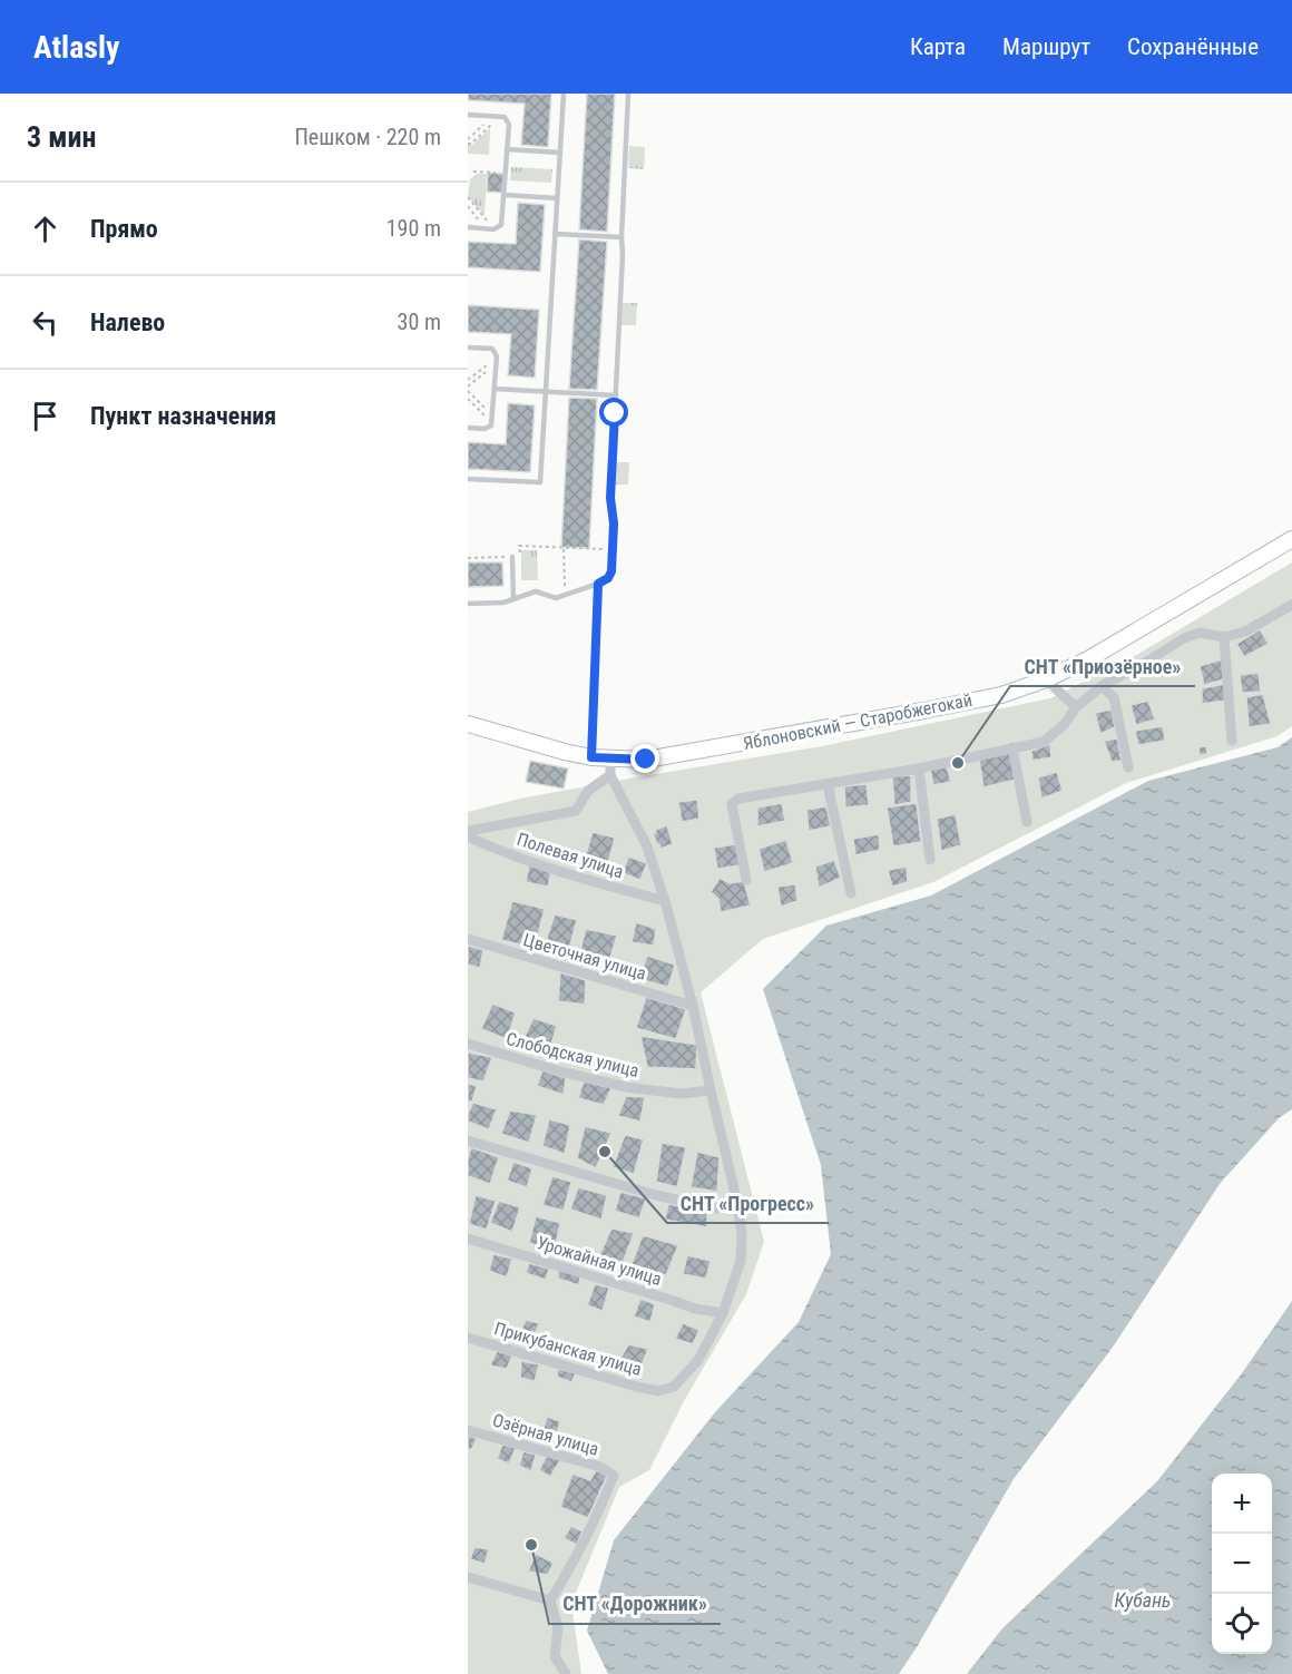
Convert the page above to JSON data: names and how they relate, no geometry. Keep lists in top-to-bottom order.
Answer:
{
  "streets": {
    "street": [
      "Яблоновский — Старобжегокай",
      "Полевая улица",
      "Цветочная улица",
      "Слободская улица",
      "Урожайная улица",
      "Прикубанская улица",
      "Озёрная улица"
    ]
  },
  "crossings": [
    ["Урожайная улица", "Прикубанская улица"]
  ],
  "water": ["Кубань"],
  "places": ["СНТ «Приозёрное»", "СНТ «Прогресс»", "СНТ «Дорожник»"],
  "page": {
    "header": "Atlasly",
    "nav": ["Карта", "Маршрут", "Сохранённые"],
    "heading": ["3 мин", "Пешком · 220 m"],
    "list": [
      ["Прямо", "190 m"],
      ["Налево", "30 m"],
      "Пункт назначения"
    ],
    "map_buttons": ["+", "−"]
  }
}
